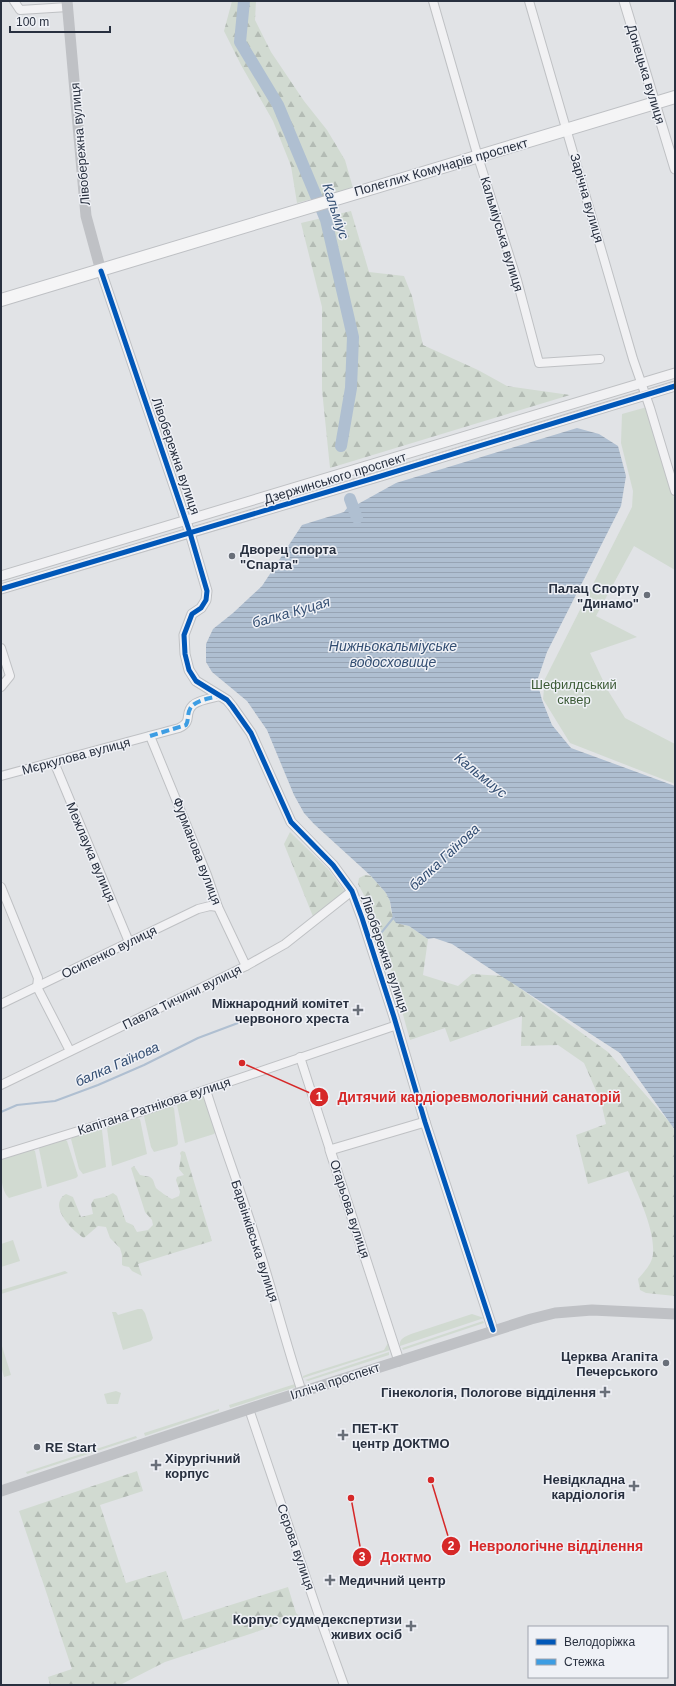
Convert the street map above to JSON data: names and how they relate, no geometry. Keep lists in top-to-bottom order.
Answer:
{
  "streets": {
    "main road": ["Лівобережна вулиця", "Полеглих Комунарів проспект", "Ілліча проспект"],
    "street": [
      "Донецька вулиця",
      "Зарічна вулиця",
      "Кальміуська вулиця",
      "Дзержинського проспект",
      "Мєркулова вулиця",
      "Фурманова вулиця",
      "Межлаука вулиця",
      "Осипенко вулиця",
      "Павла Тичини вулиця",
      "Капітана Ратнікова вулиця",
      "Огарьова вулиця",
      "Барвінківська вулиця",
      "Сєрова вулиця"
    ]
  },
  "crossings": [
    ["Донецька вулиця", "Полеглих Комунарів проспект"],
    ["Лівобережна вулиця", "Полеглих Комунарів проспект"],
    ["Лівобережна вулиця", "Дзержинського проспект"],
    ["Лівобережна вулиця", "Мєркулова вулиця"],
    ["Лівобережна вулиця", "Павла Тичини вулиця"],
    ["Лівобережна вулиця", "Капітана Ратнікова вулиця"],
    ["Лівобережна вулиця", "Ілліча проспект"],
    ["Полеглих Комунарів проспект", "Зарічна вулиця"],
    ["Полеглих Комунарів проспект", "Кальміуська вулиця"],
    ["Зарічна вулиця", "Дзержинського проспект"],
    ["Мєркулова вулиця", "Фурманова вулиця"],
    ["Мєркулова вулиця", "Межлаука вулиця"],
    ["Фурманова вулиця", "Осипенко вулиця"],
    ["Фурманова вулиця", "Павла Тичини вулиця"],
    ["Межлаука вулиця", "Осипенко вулиця"],
    ["Капітана Ратнікова вулиця", "Огарьова вулиця"],
    ["Капітана Ратнікова вулиця", "Барвінківська вулиця"],
    ["Огарьова вулиця", "Ілліча проспект"],
    ["Барвінківська вулиця", "Ілліча проспект"],
    ["Ілліча проспект", "Сєрова вулиця"]
  ],
  "water": [
    "Кальміус",
    "балка Куцая",
    "Нижньокальміуське водосховище",
    "Кальмиус",
    "балка Гаїнова"
  ],
  "parks": ["Шефилдський сквер"],
  "places": {
    "other": [
      "Дворец спорта \"Спарта\"",
      "Палац Спорту \"Динамо\"",
      "Дитячий кардіоревмологічний санаторій",
      "Церква Агапіта Печерського",
      "RE Start",
      "Неврологічне відділення",
      "Доктмо"
    ],
    "health": [
      "Міжнародний комітет червоного хреста",
      "Гінекологія, Пологове відділення",
      "ПЕТ-КТ центр ДОКТМО",
      "Хірургічний корпус",
      "Невідкладна кардіологія",
      "Медичний центр",
      "Корпус судмедекспертизи живих осіб"
    ]
  },
  "legend": ["Велодоріжка", "Стежка"],
  "scale_bar": "100 m"
}
